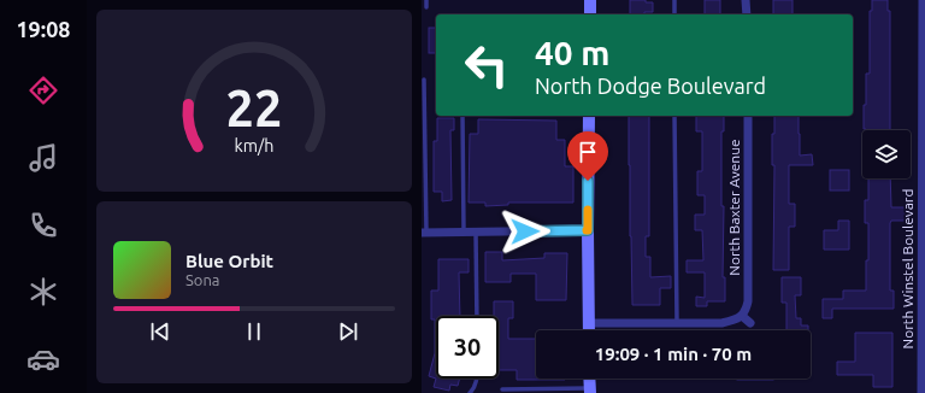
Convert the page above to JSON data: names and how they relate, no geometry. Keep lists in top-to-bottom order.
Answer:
{
  "streets": {
    "street": ["North Baxter Avenue", "North Winstel Boulevard"]
  },
  "page": {
    "tabs": "19:08",
    "turn": ["40 m", "North Dodge Boulevard"],
    "song": ["Blue Orbit", "Sona"],
    "limit": "30",
    "trip": "19:09 · 1 min · 70 m",
    "gauge": ["22", "km/h"]
  }
}
